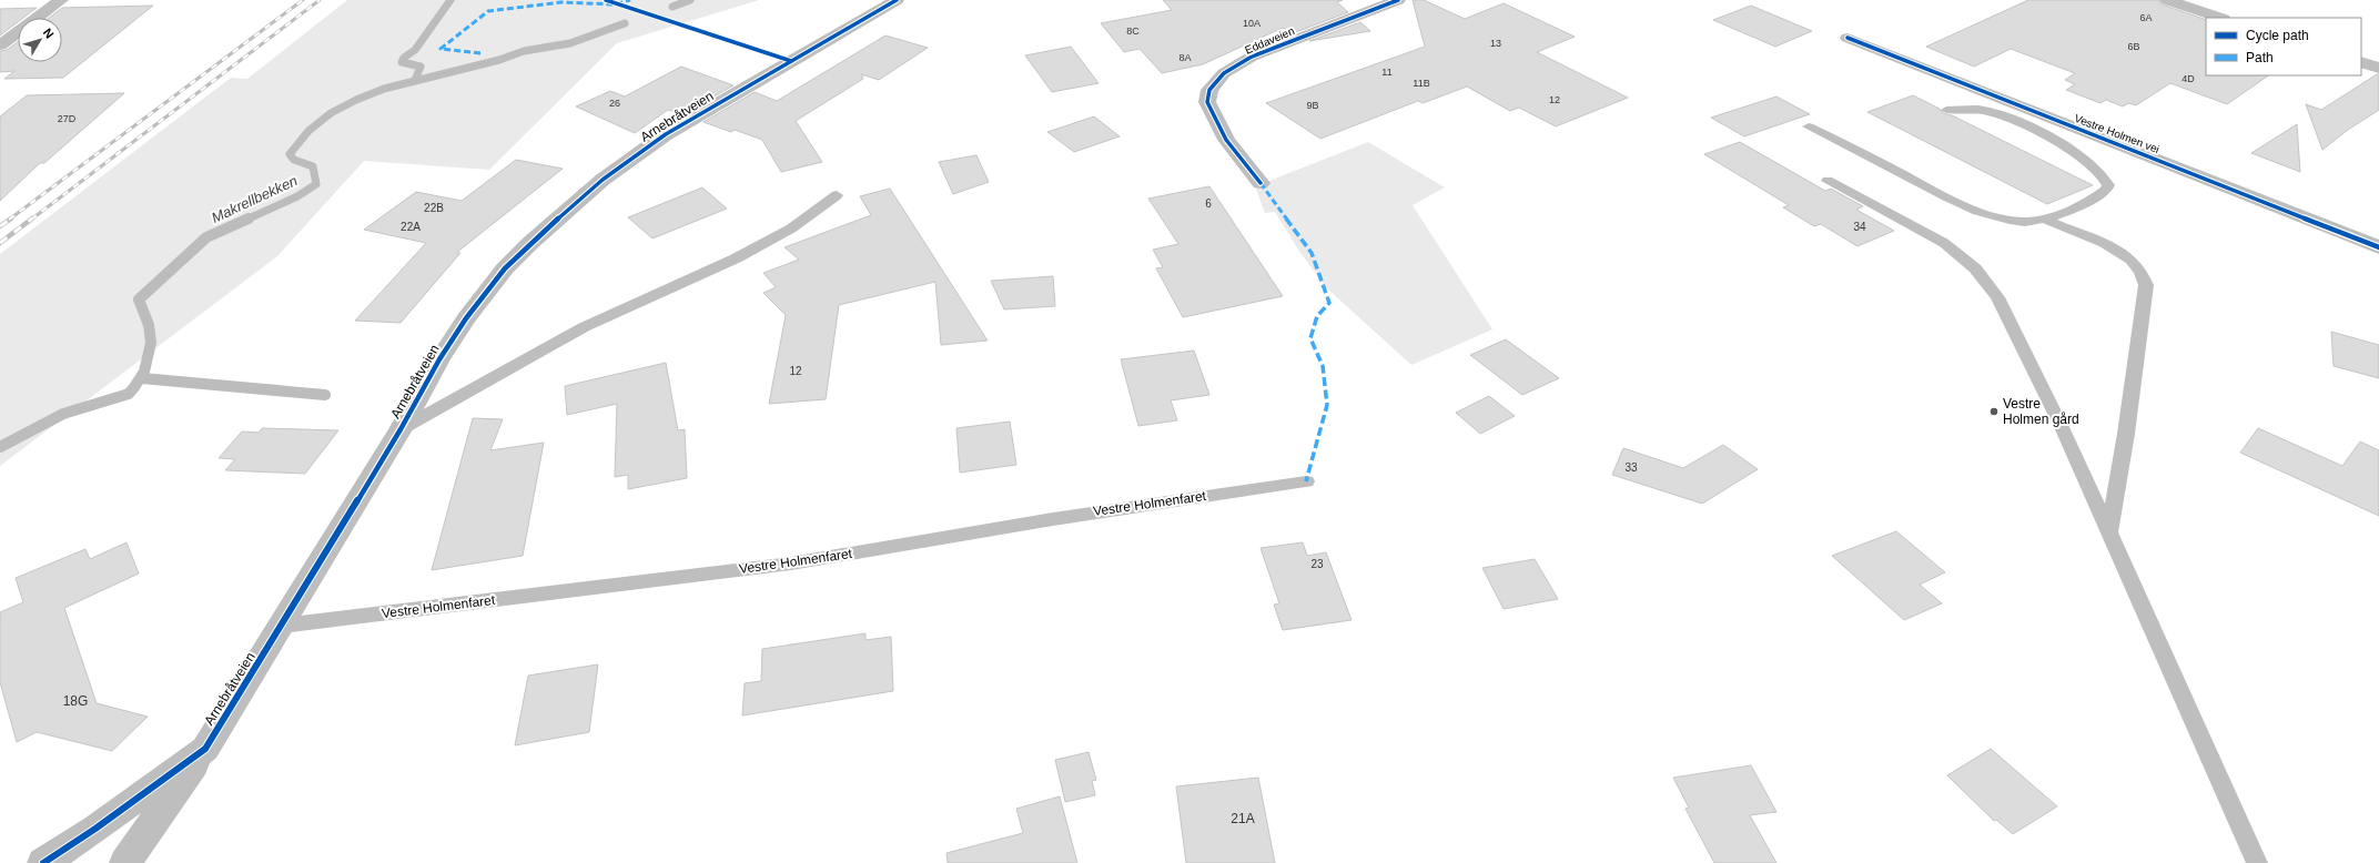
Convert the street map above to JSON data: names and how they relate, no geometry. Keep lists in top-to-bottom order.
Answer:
{
  "streets": {
    "street": ["Eddaveien", "Arnebråtveien", "Vestre Holmen vei"],
    "lane": ["Vestre Holmenfaret"]
  },
  "crossings": [
    ["Arnebråtveien", "Vestre Holmenfaret"]
  ],
  "water": ["Makrellbekken"],
  "places": ["Vestre Holmen gård"],
  "house_numbers": [
    "6A",
    "10A",
    "8C",
    "13",
    "6B",
    "8A",
    "11",
    "4D",
    "11B",
    "12",
    "26",
    "9B",
    "27D",
    "6",
    "22B",
    "22A",
    "34",
    "12",
    "33",
    "23",
    "18G",
    "21A"
  ],
  "legend": ["Cycle path", "Path"],
  "north": "top right"
}
